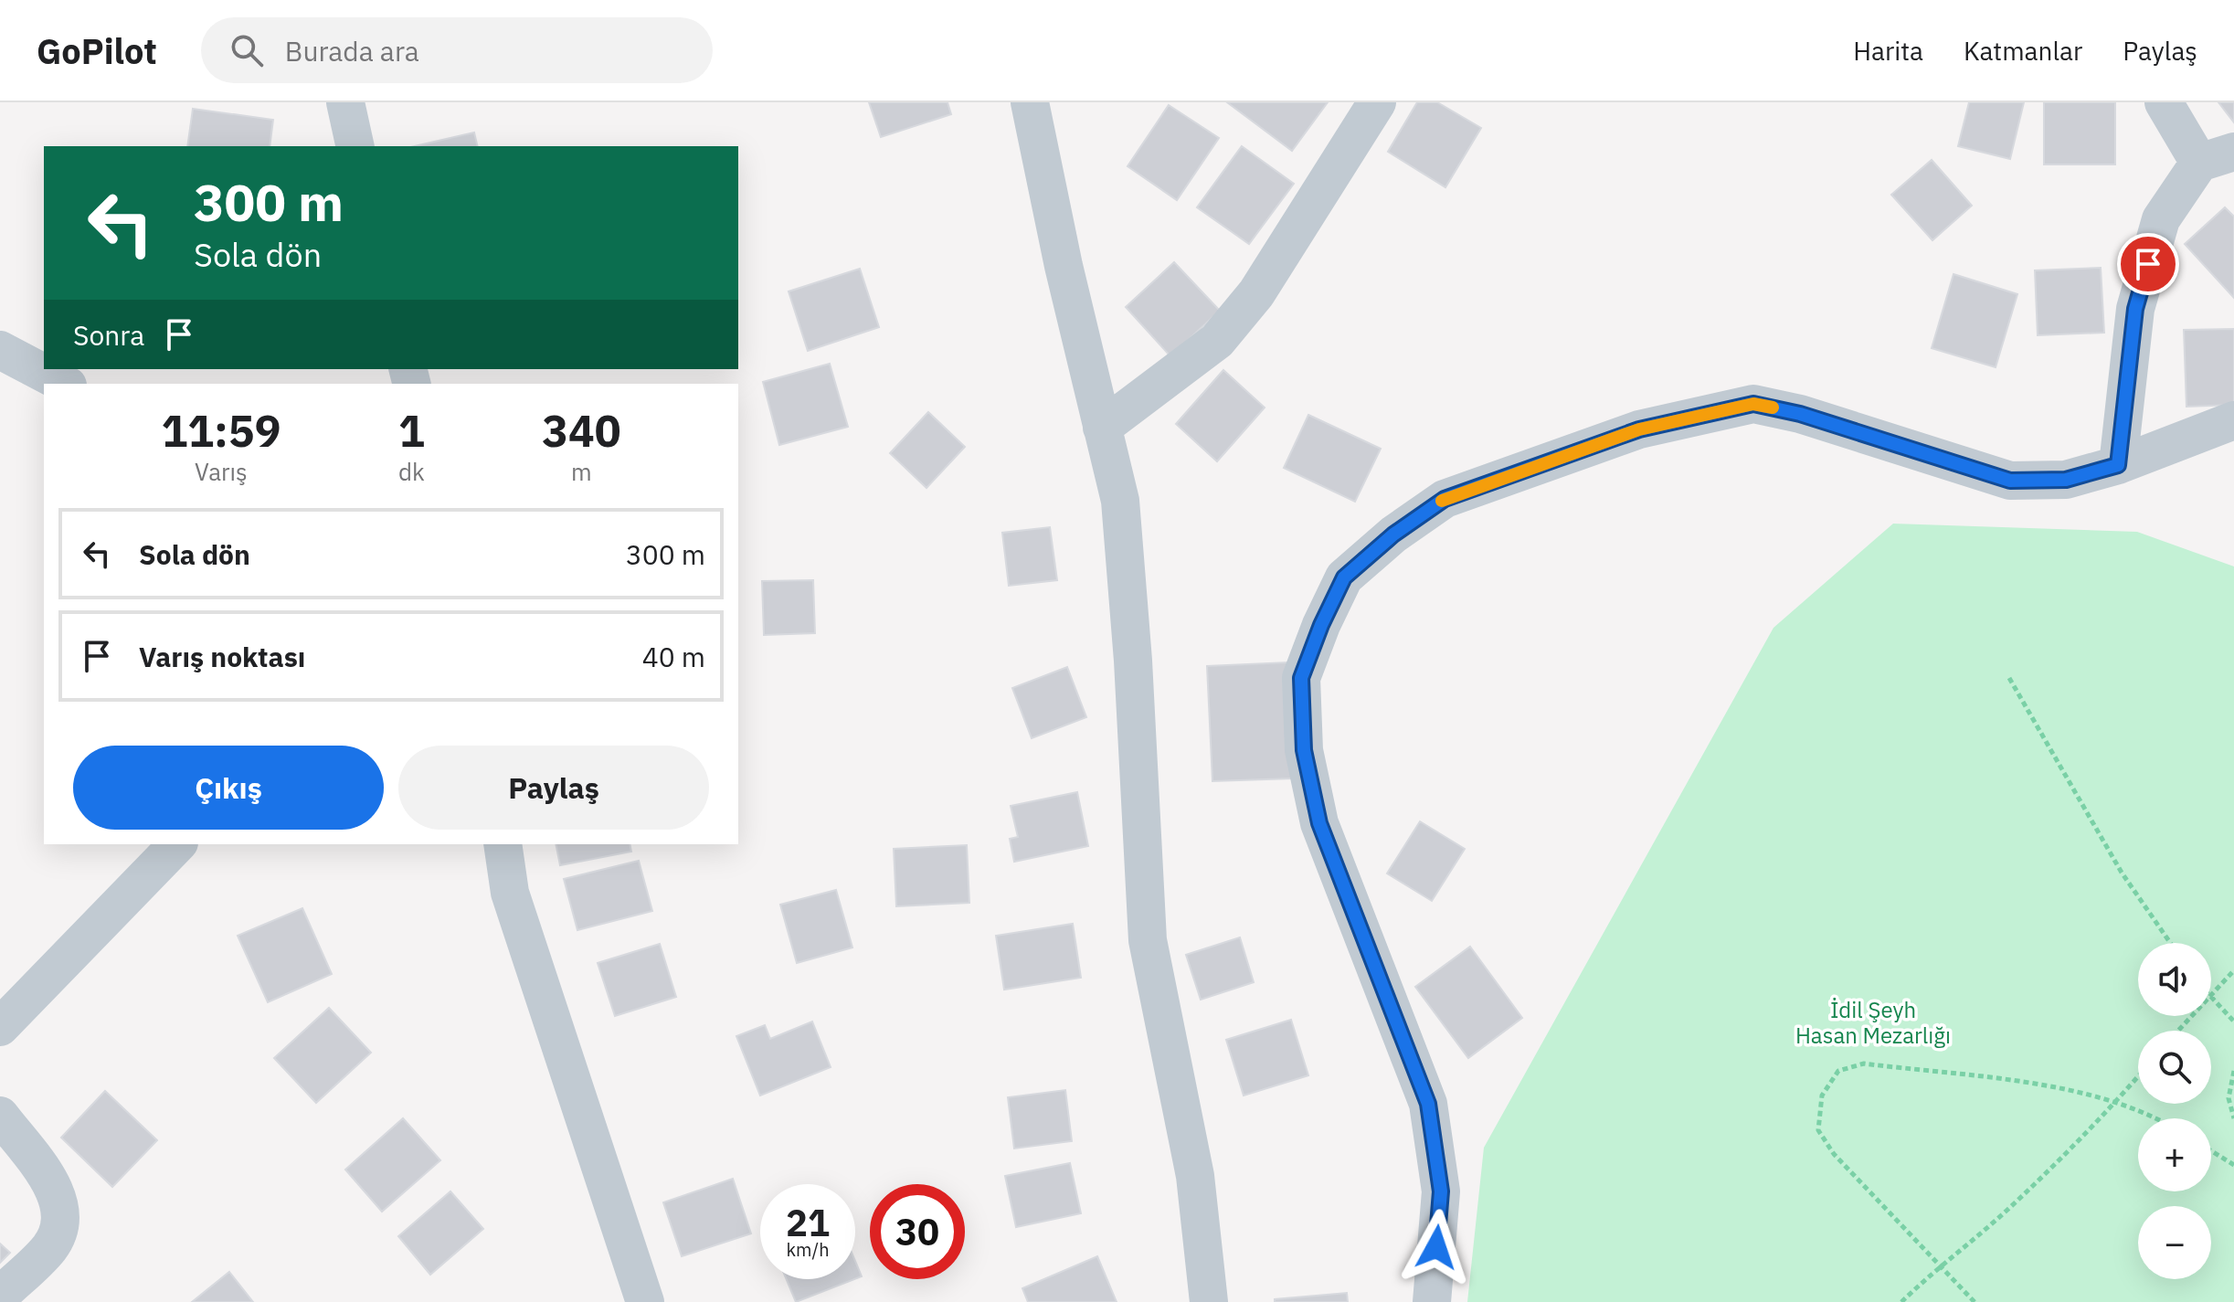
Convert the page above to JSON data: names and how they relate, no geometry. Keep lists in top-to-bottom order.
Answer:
{
  "parks": ["İdil Şeyh Hasan Mezarlığı"],
  "page": {
    "header": "GoPilot",
    "search": "Burada ara",
    "nav": ["Harita", "Katmanlar", "Paylaş"],
    "turn": ["300 m", "Sola dön"],
    "then": "Sonra",
    "eta": [
      "11:59",
      "Varış",
      "1",
      "dk",
      "340",
      "m"
    ],
    "list": [
      {
        "name": "Sola dön",
        "value": "300 m"
      },
      {
        "name": "Varış noktası",
        "value": "40 m"
      }
    ],
    "buttons": ["Çıkış", "Paylaş"],
    "map_buttons": ["+", "−"],
    "speed": "21 km/h",
    "limit": "30"
  }
}
